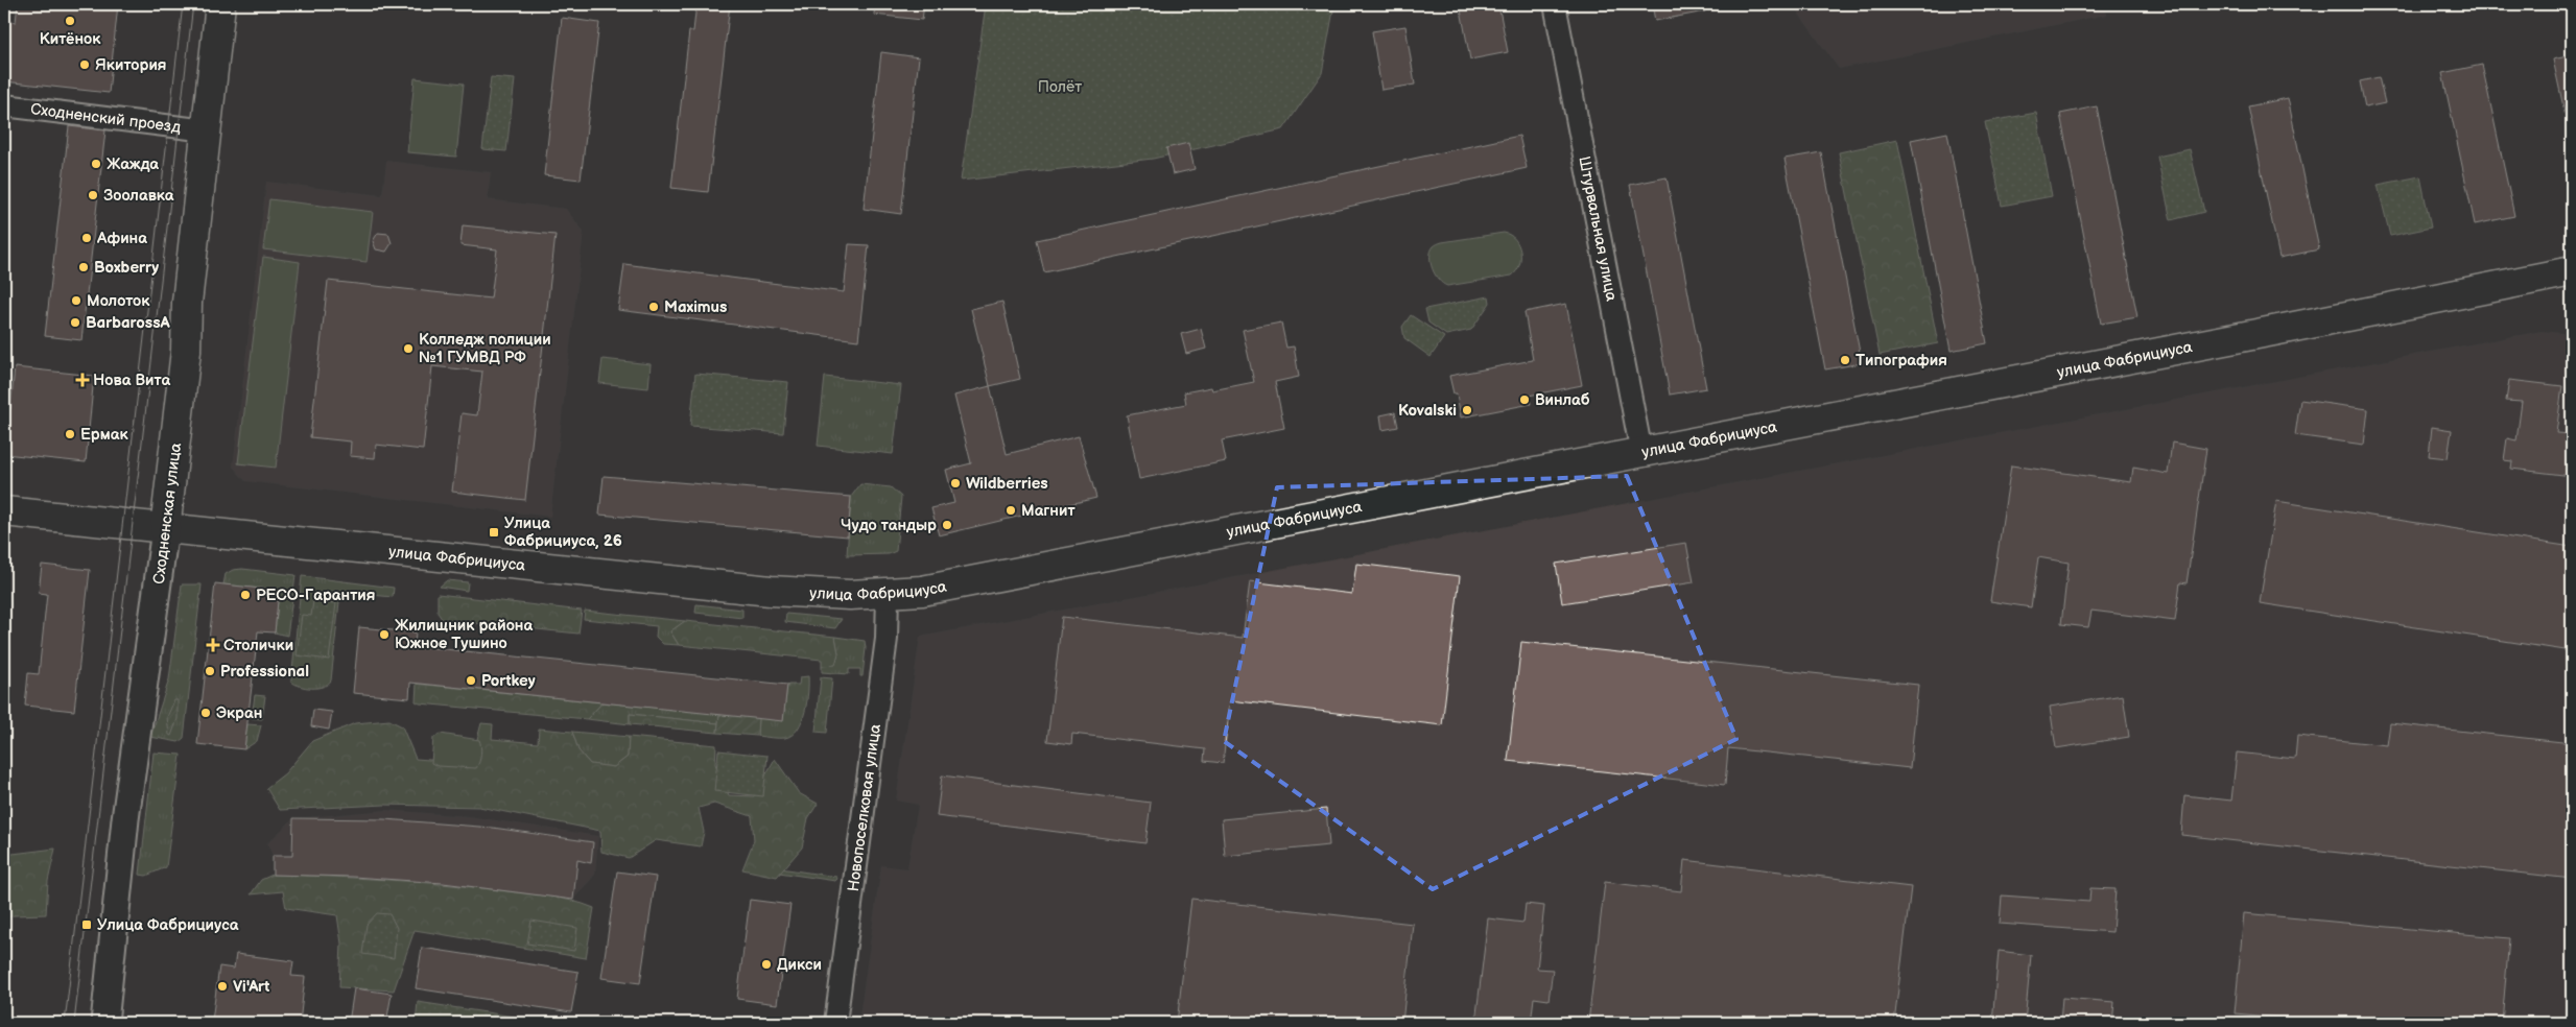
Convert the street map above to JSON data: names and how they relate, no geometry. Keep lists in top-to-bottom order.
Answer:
{
  "streets": {
    "main road": ["улица Фабрициуса", "Сходненская улица"],
    "street": ["Сходненский проезд", "Штурвальная улица", "Новопоселковая улица"]
  },
  "crossings": [
    ["Сходненский проезд", "Сходненская улица"],
    ["Штурвальная улица", "улица Фабрициуса"],
    ["улица Фабрициуса", "Сходненская улица"],
    ["улица Фабрициуса", "Новопоселковая улица"]
  ],
  "parks": ["Полёт"],
  "places": {
    "other": [
      "Китёнок",
      "Якитория",
      "Жажда",
      "Зоолавка",
      "Афина",
      "Boxberry",
      "Молоток",
      "Maximus",
      "BarbarossA",
      "Колледж полиции №1 ГУМВД РФ",
      "Типография",
      "Винлаб",
      "Kovalski",
      "Ермак",
      "Wildberries",
      "Магнит",
      "Чудо тандыр",
      "РЕСО-Гарантия",
      "Жилищник района Южное Тушино",
      "Professional",
      "Portkey",
      "Экран",
      "Дикси",
      "Vi'Art"
    ],
    "health": ["Нова Вита", "Столички"],
    "transit": ["Улица Фабрициуса, 26", "Улица Фабрициуса"]
  }
}
